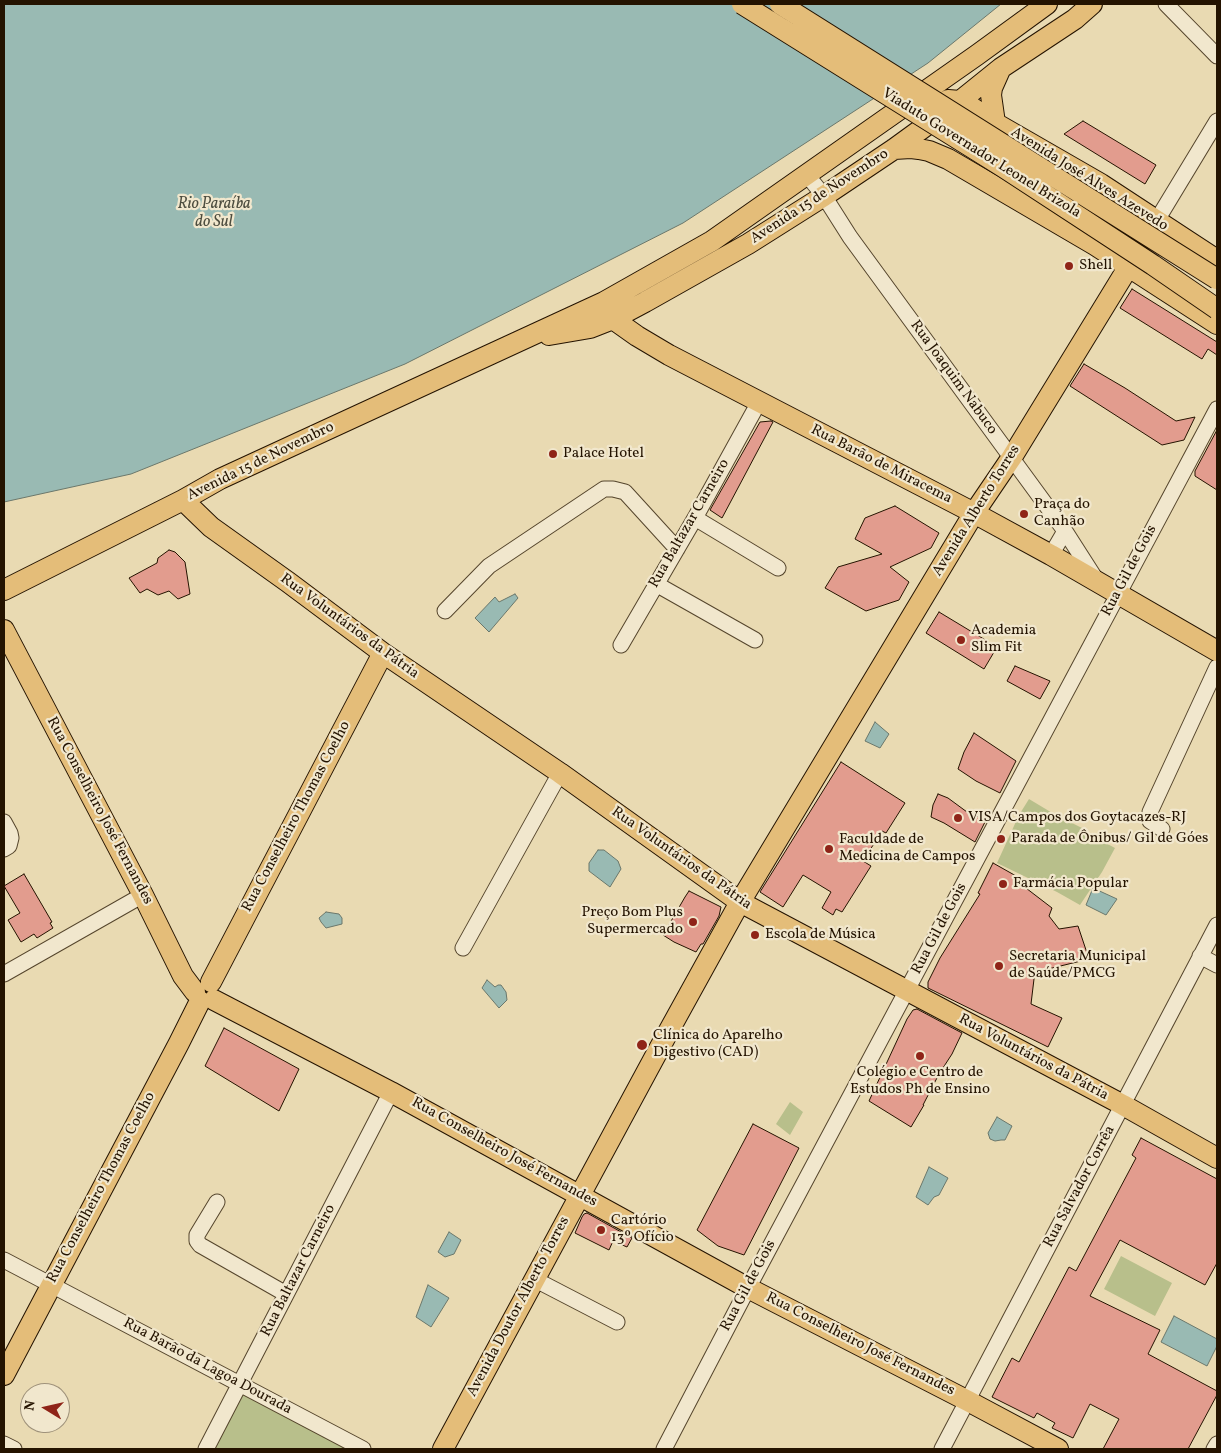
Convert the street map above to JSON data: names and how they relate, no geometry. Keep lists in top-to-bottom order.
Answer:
{
  "streets": {
    "main road": [
      "Viaduto Governador Leonel Brizola",
      "Avenida José Alves Azevedo",
      "Avenida 15 de Novembro",
      "Rua Barão de Miracema",
      "Avenida Alberto Torres",
      "Rua Voluntários da Pátria",
      "Rua Conselheiro José Fernandes",
      "Rua Conselheiro Thomas Coelho",
      "Avenida Doutor Alberto Torres"
    ],
    "street": [
      "Rua Joaquim Nabuco",
      "Rua Baltazar Carneiro",
      "Rua Gil de Gois",
      "Rua Salvador Corrêa",
      "Rua Barão da Lagoa Dourada"
    ]
  },
  "crossings": [
    ["Avenida José Alves Azevedo", "Avenida 15 de Novembro"],
    ["Avenida José Alves Azevedo", "Avenida Alberto Torres"],
    ["Avenida 15 de Novembro", "Rua Joaquim Nabuco"],
    ["Avenida 15 de Novembro", "Rua Barão de Miracema"],
    ["Avenida 15 de Novembro", "Rua Voluntários da Pátria"],
    ["Rua Joaquim Nabuco", "Rua Barão de Miracema"],
    ["Rua Joaquim Nabuco", "Avenida Alberto Torres"],
    ["Rua Barão de Miracema", "Avenida Alberto Torres"],
    ["Rua Barão de Miracema", "Rua Baltazar Carneiro"],
    ["Rua Barão de Miracema", "Rua Gil de Gois"],
    ["Avenida Alberto Torres", "Rua Voluntários da Pátria"],
    ["Avenida Alberto Torres", "Avenida Doutor Alberto Torres"],
    ["Rua Baltazar Carneiro", "Rua Conselheiro José Fernandes"],
    ["Rua Baltazar Carneiro", "Rua Barão da Lagoa Dourada"],
    ["Rua Gil de Gois", "Rua Voluntários da Pátria"],
    ["Rua Gil de Gois", "Rua Conselheiro José Fernandes"],
    ["Rua Voluntários da Pátria", "Rua Conselheiro Thomas Coelho"],
    ["Rua Voluntários da Pátria", "Rua Salvador Corrêa"],
    ["Rua Voluntários da Pátria", "Avenida Doutor Alberto Torres"],
    ["Rua Conselheiro José Fernandes", "Rua Conselheiro Thomas Coelho"],
    ["Rua Conselheiro José Fernandes", "Rua Salvador Corrêa"],
    ["Rua Conselheiro José Fernandes", "Avenida Doutor Alberto Torres"],
    ["Rua Conselheiro Thomas Coelho", "Rua Barão da Lagoa Dourada"]
  ],
  "water": ["Rio Paraíba do Sul"],
  "places": [
    "Shell",
    "Palace Hotel",
    "Praça do Canhão",
    "Academia Slim Fit",
    "VISA/Campos dos Goytacazes-RJ",
    "Parada de Ônibus/ Gil de Góes",
    "Faculdade de Medicina de Campos",
    "Farmácia Popular",
    "Preço Bom Plus Supermercado",
    "Escola de Música",
    "Secretaria Municipal de Saúde/PMCG",
    "Clínica do Aparelho Digestivo (CAD)",
    "Colégio e Centro de Estudos Ph de Ensino",
    "Cartório 13º Ofício"
  ],
  "north": "left"
}
